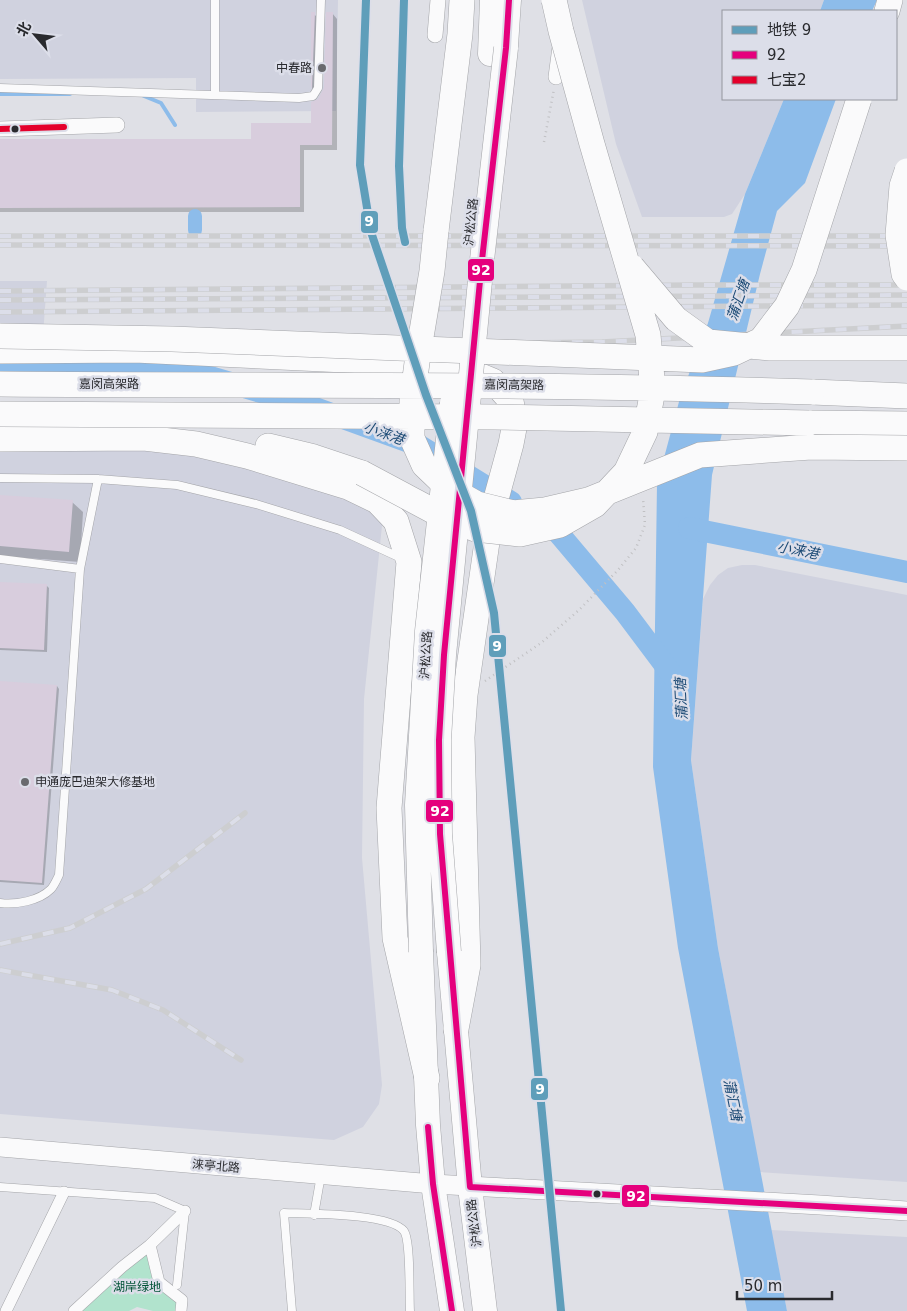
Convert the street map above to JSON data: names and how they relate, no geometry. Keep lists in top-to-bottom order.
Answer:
{
  "streets": {
    "highway": ["嘉闵高架路"],
    "main road": ["沪松公路"],
    "street": ["涞亭北路"]
  },
  "crossings": [
    ["沪松公路", "涞亭北路"]
  ],
  "water": ["蒲汇塘", "小涞港"],
  "parks": ["湖岸绿地"],
  "places": ["中春路", "申通庞巴迪架大修基地"],
  "lines": ["metro line 9", "transit line 92", "transit line 七宝2"],
  "legend": ["地铁 9", "92", "七宝2"],
  "scale_bar": "50 m",
  "north": "top left"
}
